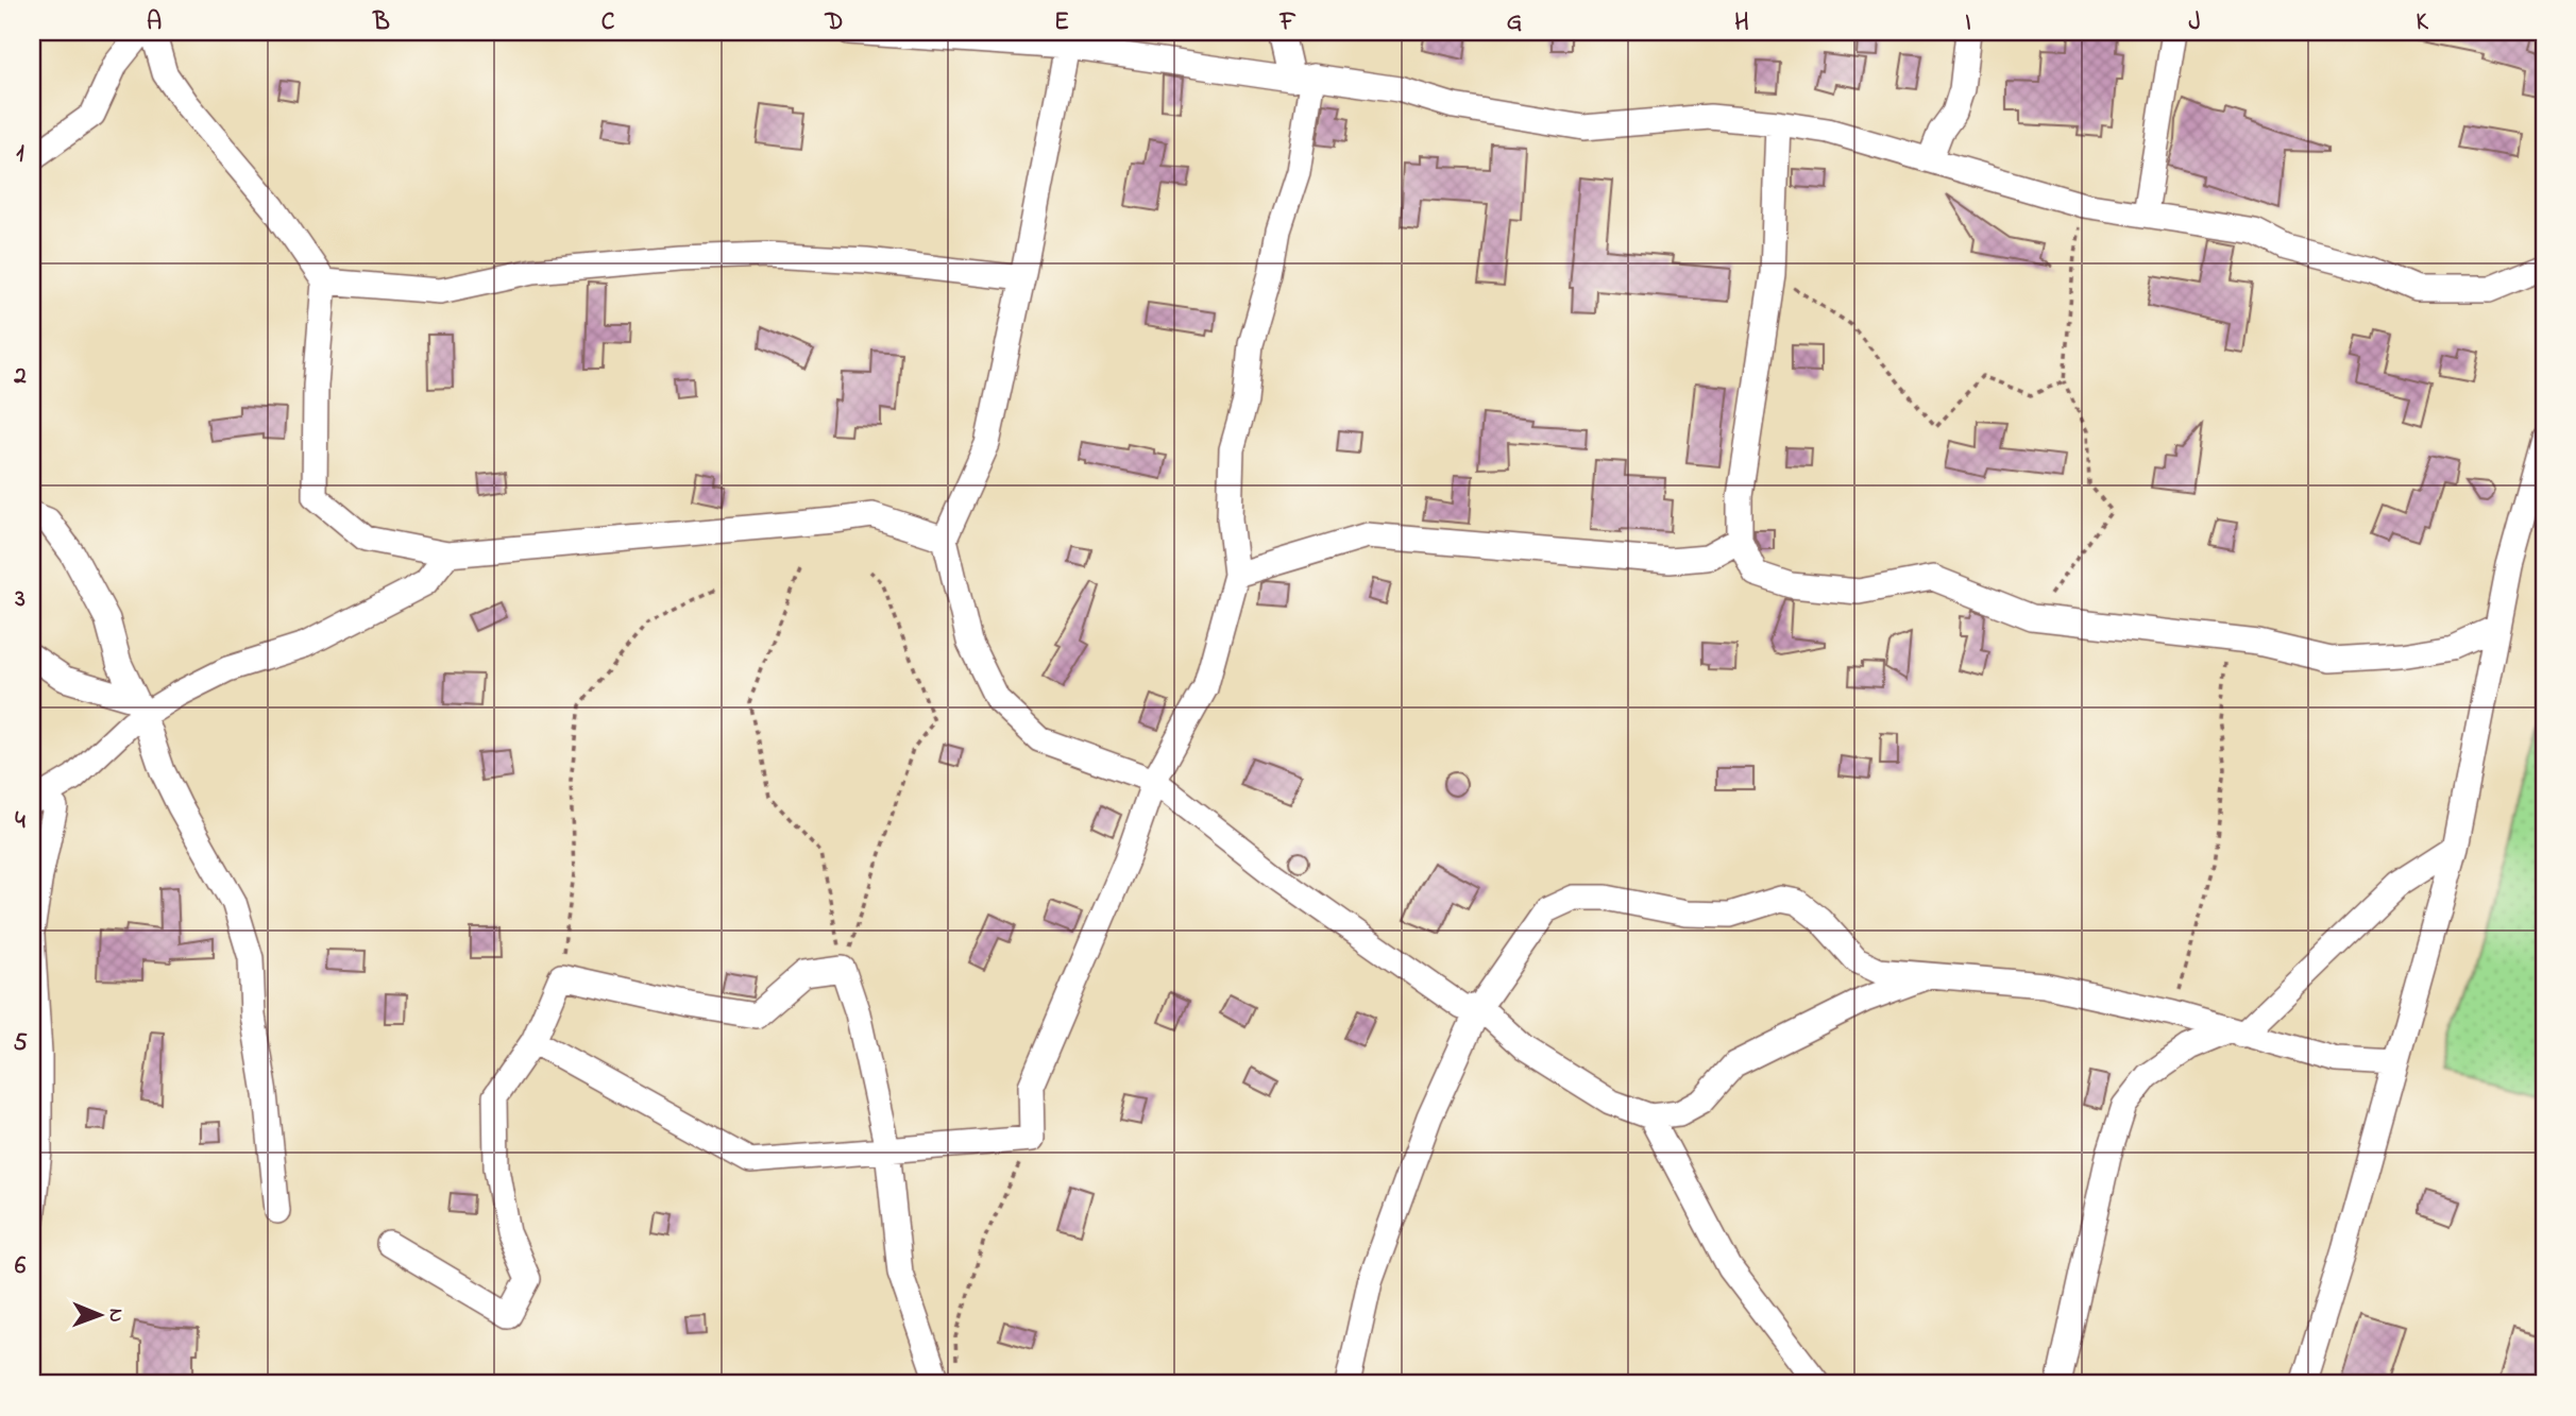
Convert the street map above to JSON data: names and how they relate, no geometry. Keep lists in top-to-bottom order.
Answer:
{
  "north": "right",
  "grid": {
    "columns": [
      "A",
      "B",
      "C",
      "D",
      "E",
      "F",
      "G",
      "H",
      "I",
      "J",
      "K"
    ],
    "rows": [
      "1",
      "2",
      "3",
      "4",
      "5",
      "6"
    ]
  }
}
